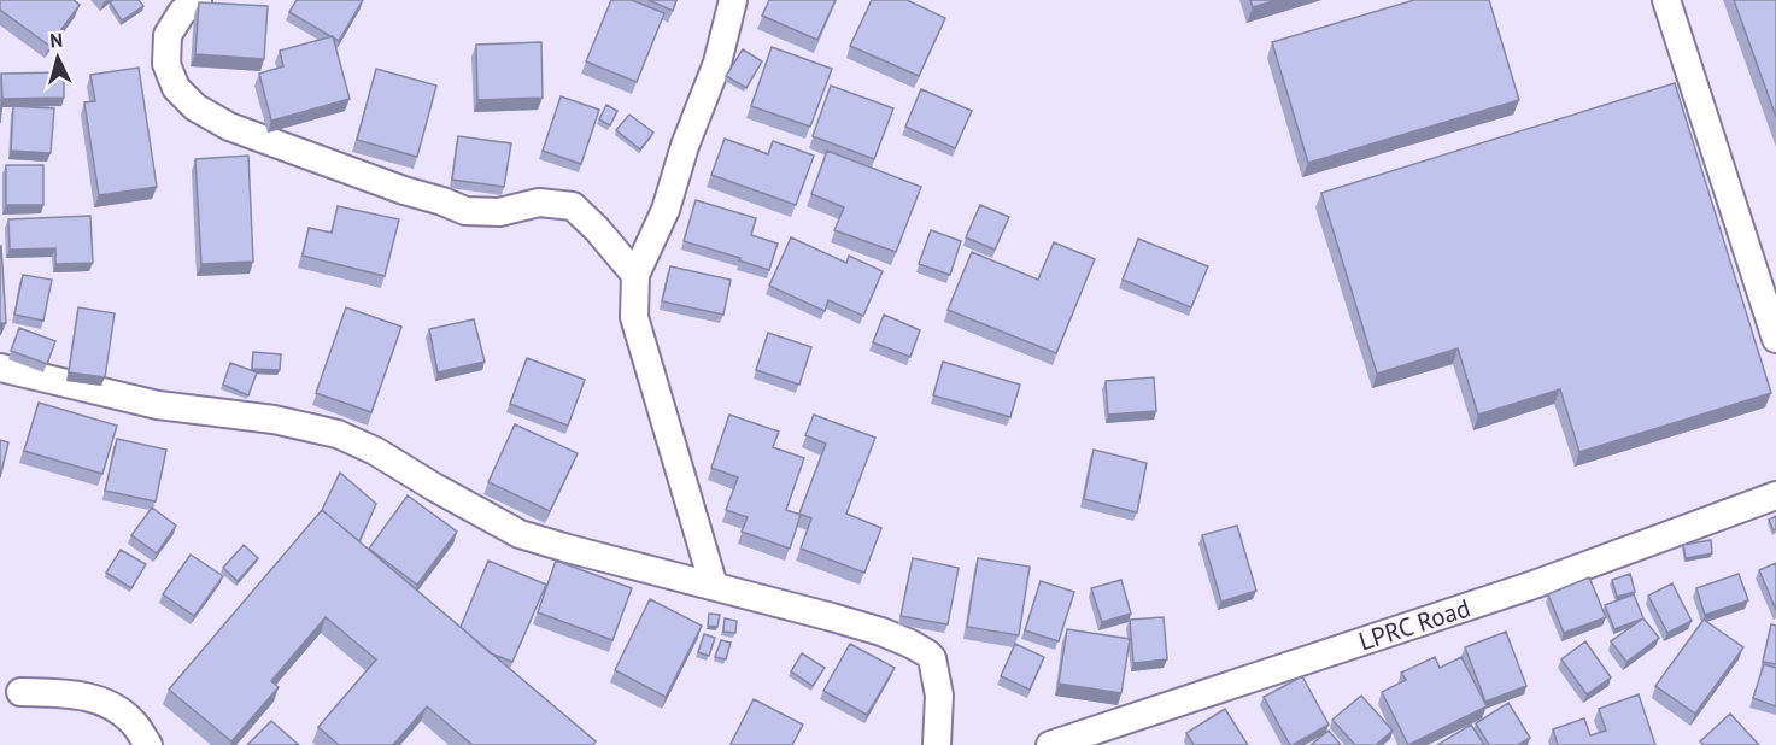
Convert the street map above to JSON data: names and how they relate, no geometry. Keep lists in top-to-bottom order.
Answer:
{
  "streets": {
    "street": ["LPRC Road"]
  },
  "north": "top"
}
